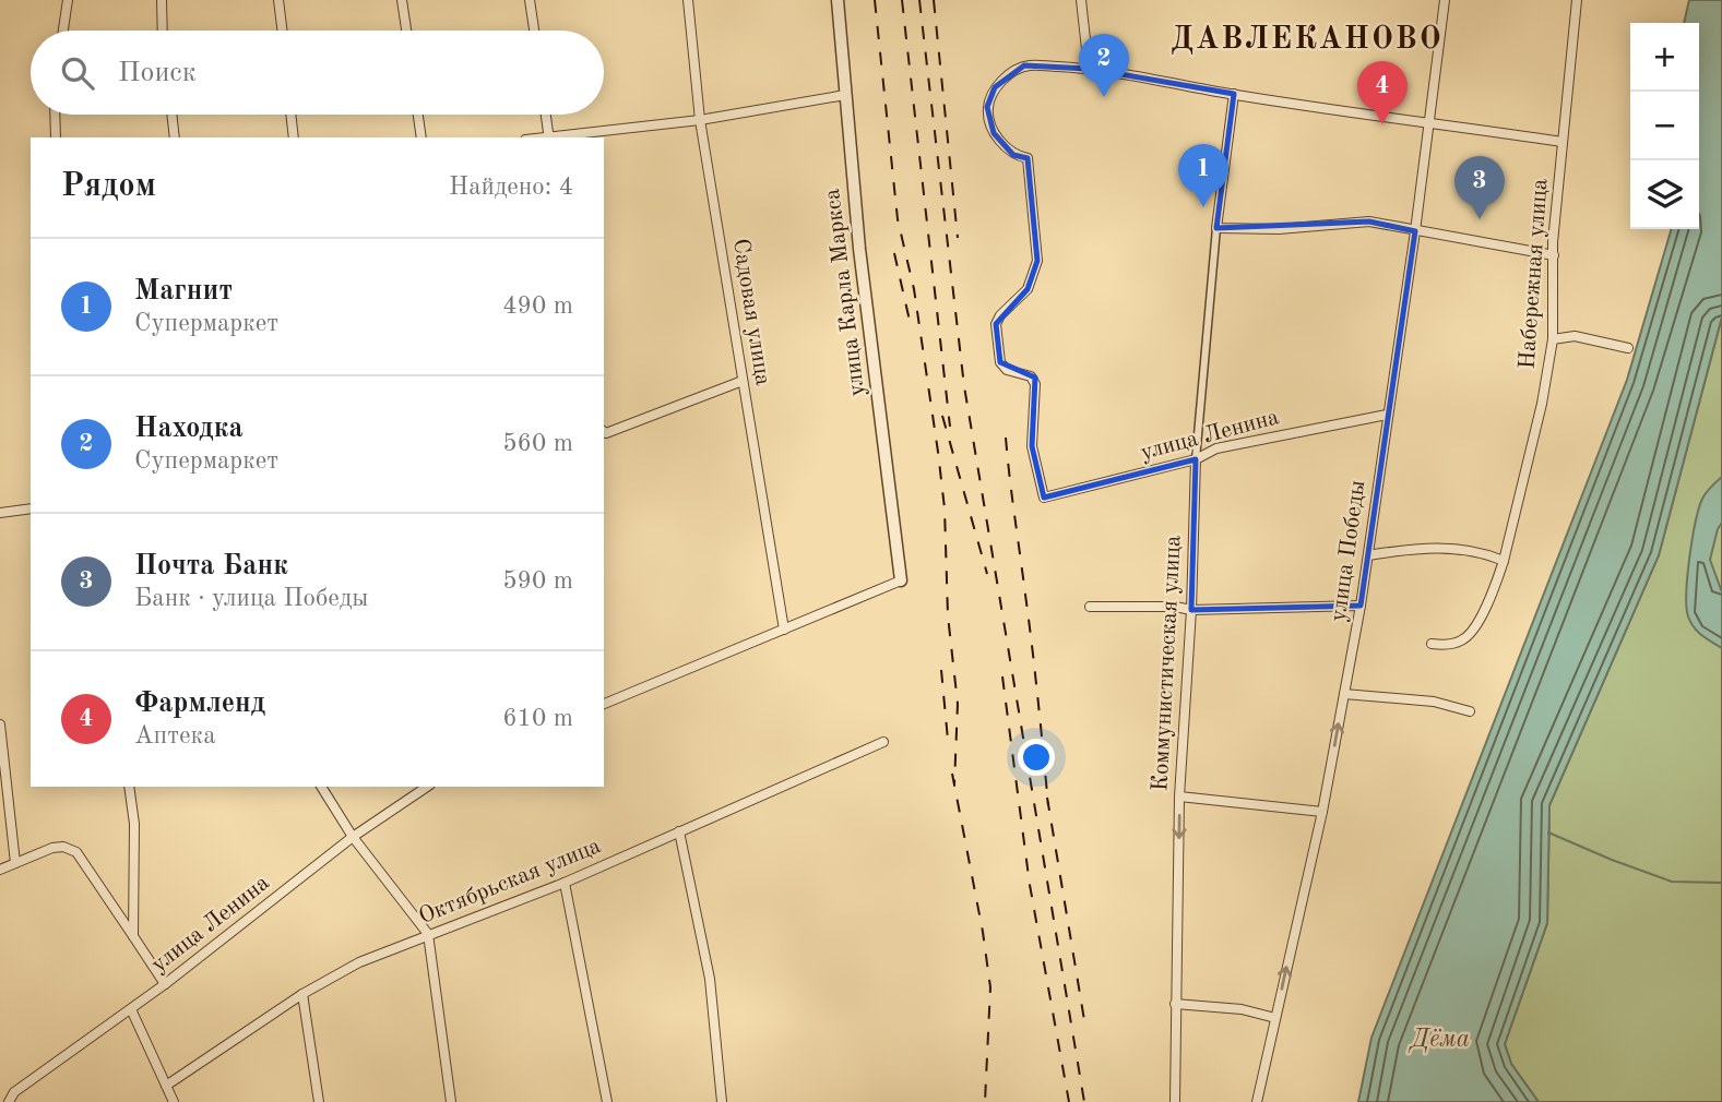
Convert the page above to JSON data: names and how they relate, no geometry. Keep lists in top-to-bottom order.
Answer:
{
  "streets": {
    "street": [
      "Набережная улица",
      "улица Карла Маркса",
      "Садовая улица",
      "улица Ленина",
      "улица Победы",
      "Коммунистическая улица",
      "Октябрьская улица"
    ]
  },
  "crossings": [
    ["улица Ленина", "улица Победы"],
    ["улица Ленина", "Коммунистическая улица"]
  ],
  "districts": ["ДАВЛЕКАНОВО"],
  "water": ["Дёма"],
  "page": {
    "map_buttons": ["+", "−"],
    "search": "Поиск",
    "pins": [
      "2",
      "4",
      "1",
      "3"
    ],
    "heading": ["Рядом", "Найдено: 4"],
    "list": [
      {
        "mark": "1",
        "name": "Магнит",
        "note": "Супермаркет",
        "value": "490 m"
      },
      {
        "mark": "2",
        "name": "Находка",
        "note": "Супермаркет",
        "value": "560 m"
      },
      {
        "mark": "3",
        "name": "Почта Банк",
        "note": "Банк · улица Победы",
        "value": "590 m"
      },
      {
        "mark": "4",
        "name": "Фармленд",
        "note": "Аптека",
        "value": "610 m"
      }
    ]
  }
}
